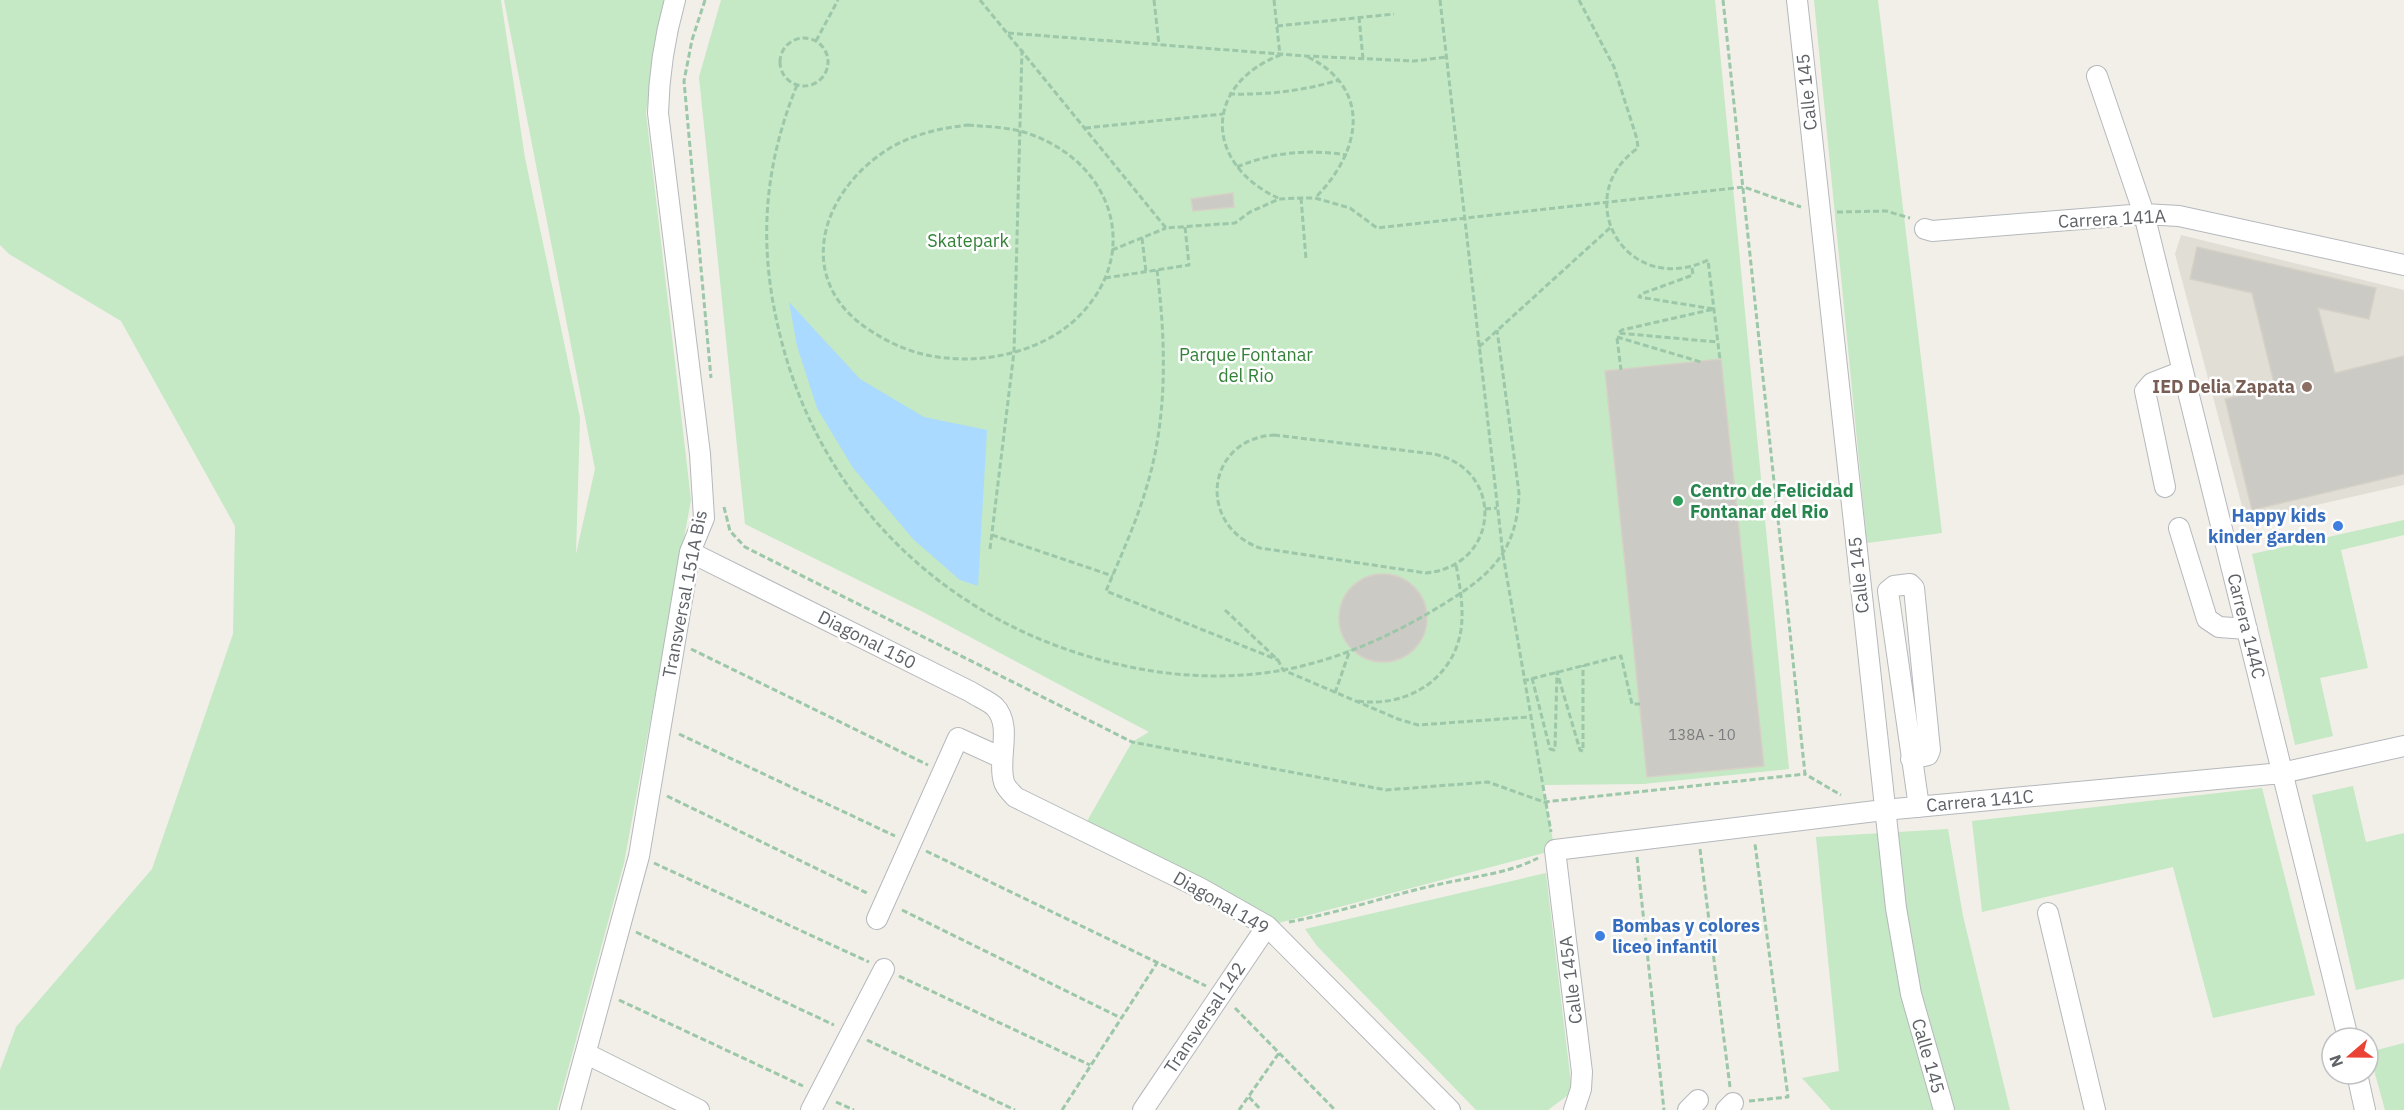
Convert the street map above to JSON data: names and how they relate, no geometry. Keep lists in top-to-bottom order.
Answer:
{
  "streets": {
    "street": [
      "Calle 145",
      "Carrera 141A",
      "Transversal 151A Bis",
      "Carrera 144C",
      "Diagonal 150",
      "Carrera 141C",
      "Diagonal 149",
      "Calle 145A",
      "Transversal 142"
    ]
  },
  "crossings": [
    ["Calle 145", "Carrera 141C"],
    ["Carrera 141A", "Carrera 144C"],
    ["Transversal 151A Bis", "Diagonal 150"],
    ["Carrera 144C", "Carrera 141C"],
    ["Diagonal 150", "Diagonal 149"],
    ["Carrera 141C", "Calle 145A"],
    ["Diagonal 149", "Transversal 142"]
  ],
  "parks": ["Skatepark", "Parque Fontanar del Rio"],
  "places": [
    "IED Delia Zapata",
    "Centro de Felicidad Fontanar del Rio",
    "Happy kids kinder garden",
    "Bombas y colores liceo infantil"
  ],
  "house_numbers": ["138A - 10"],
  "north": "left"
}
